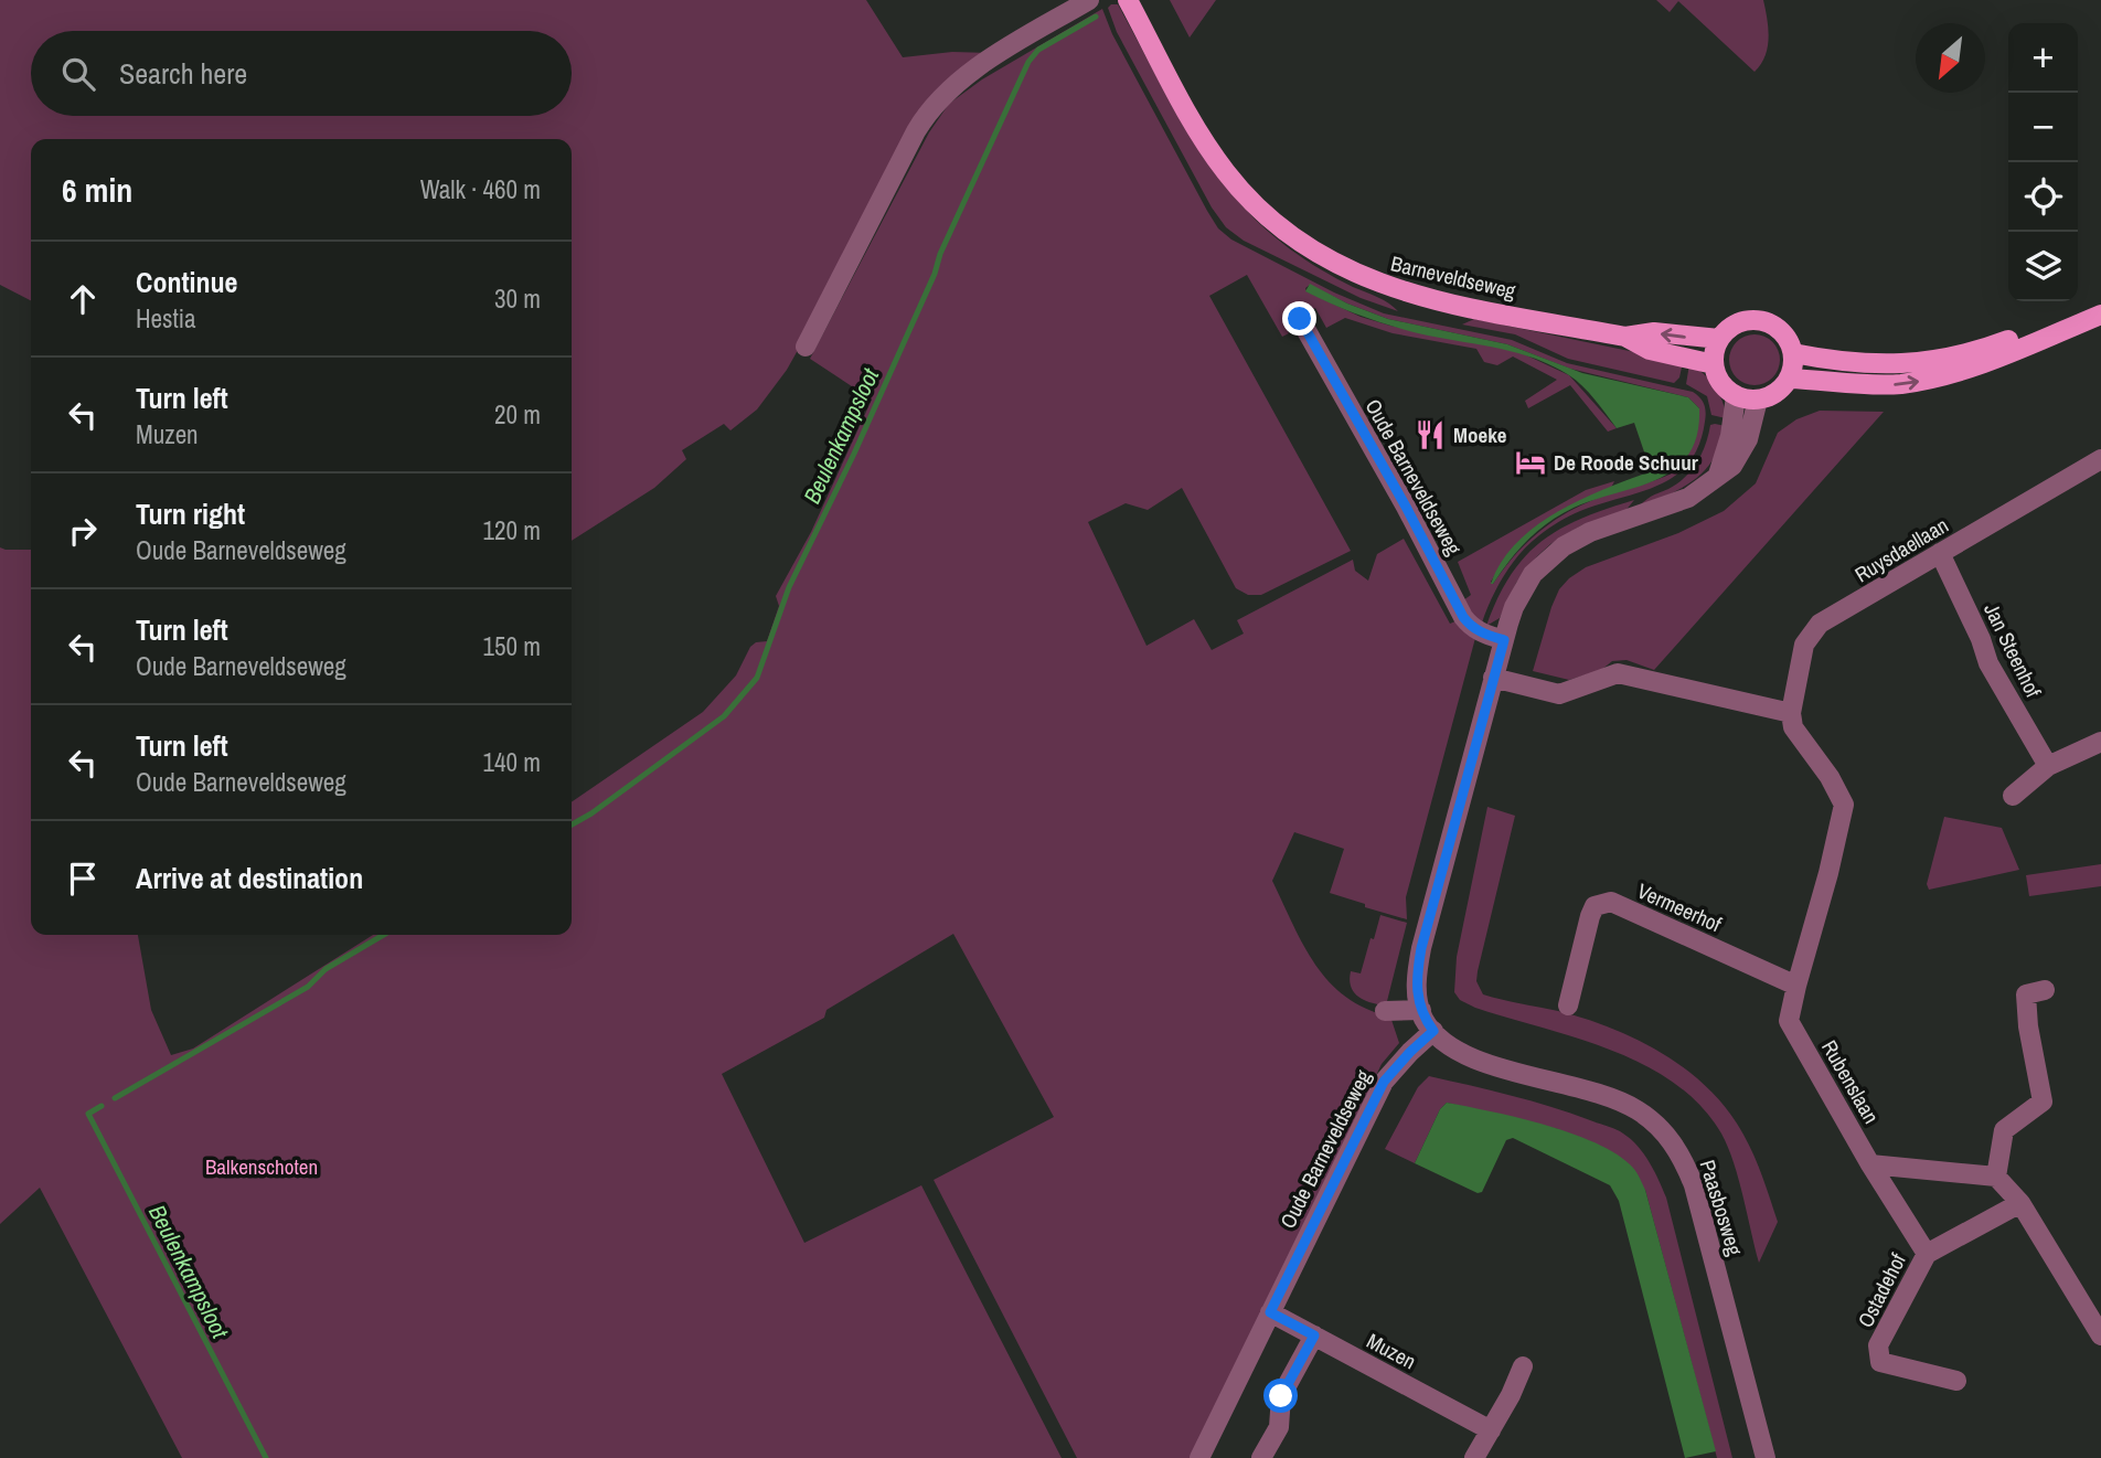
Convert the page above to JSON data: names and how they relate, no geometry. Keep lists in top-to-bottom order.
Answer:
{
  "streets": {
    "main road": ["Barneveldseweg"],
    "street": [
      "Oude Barneveldseweg",
      "Ruysdaellaan",
      "Jan Steenhof",
      "Vermeerhof",
      "Rubenslaan",
      "Paasbosweg",
      "Ostadehof",
      "Muzen"
    ]
  },
  "crossings": [
    ["Oude Barneveldseweg", "Paasbosweg"],
    ["Oude Barneveldseweg", "Muzen"],
    ["Ruysdaellaan", "Jan Steenhof"],
    ["Ruysdaellaan", "Rubenslaan"],
    ["Vermeerhof", "Rubenslaan"],
    ["Rubenslaan", "Ostadehof"]
  ],
  "water": ["Beulenkampsloot"],
  "parks": ["Balkenschoten"],
  "places": {
    "restaurant": ["Moeke"],
    "hotel": ["De Roode Schuur"]
  },
  "north": "bottom left",
  "page": {
    "map_buttons": ["+", "−"],
    "search": "Search here",
    "heading": ["6 min", "Walk · 460 m"],
    "list": [
      ["Continue", "Hestia", "30 m"],
      ["Turn left", "Muzen", "20 m"],
      ["Turn right", "Oude Barneveldseweg", "120 m"],
      ["Turn left", "Oude Barneveldseweg", "150 m"],
      ["Turn left", "Oude Barneveldseweg", "140 m"],
      "Arrive at destination"
    ]
  }
}
